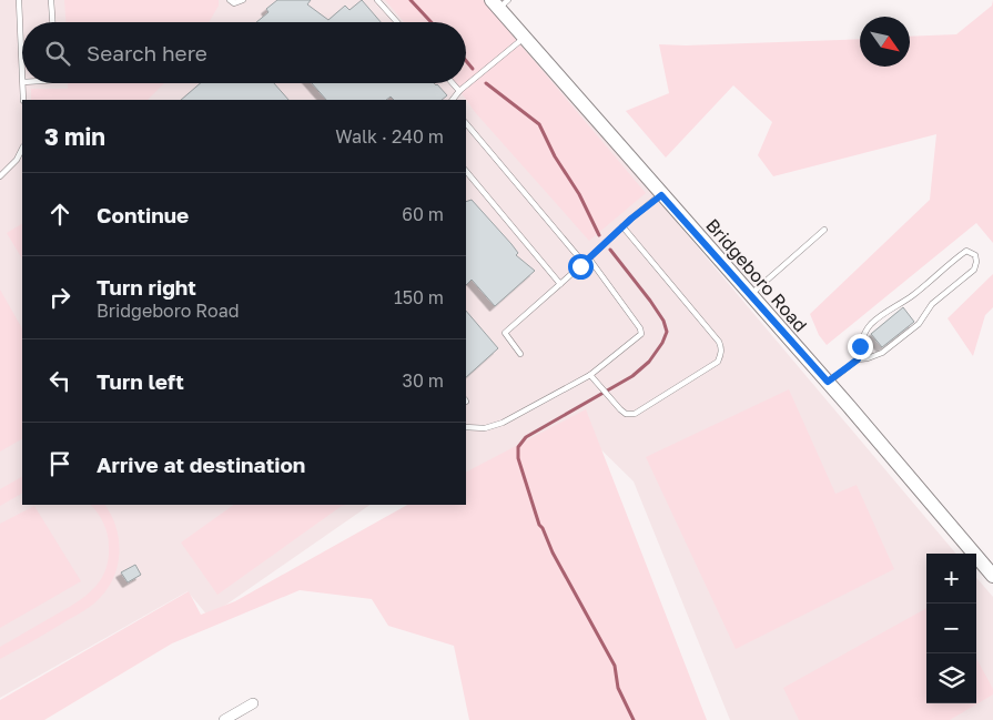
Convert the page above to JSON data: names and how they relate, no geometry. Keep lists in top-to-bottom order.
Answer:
{
  "streets": {
    "main road": ["Bridgeboro Road"]
  },
  "north": "bottom right",
  "page": {
    "search": "Search here",
    "heading": ["3 min", "Walk · 240 m"],
    "list": [
      ["Continue", "60 m"],
      ["Turn right", "Bridgeboro Road", "150 m"],
      ["Turn left", "30 m"],
      "Arrive at destination"
    ],
    "map_buttons": ["+", "−"]
  }
}
